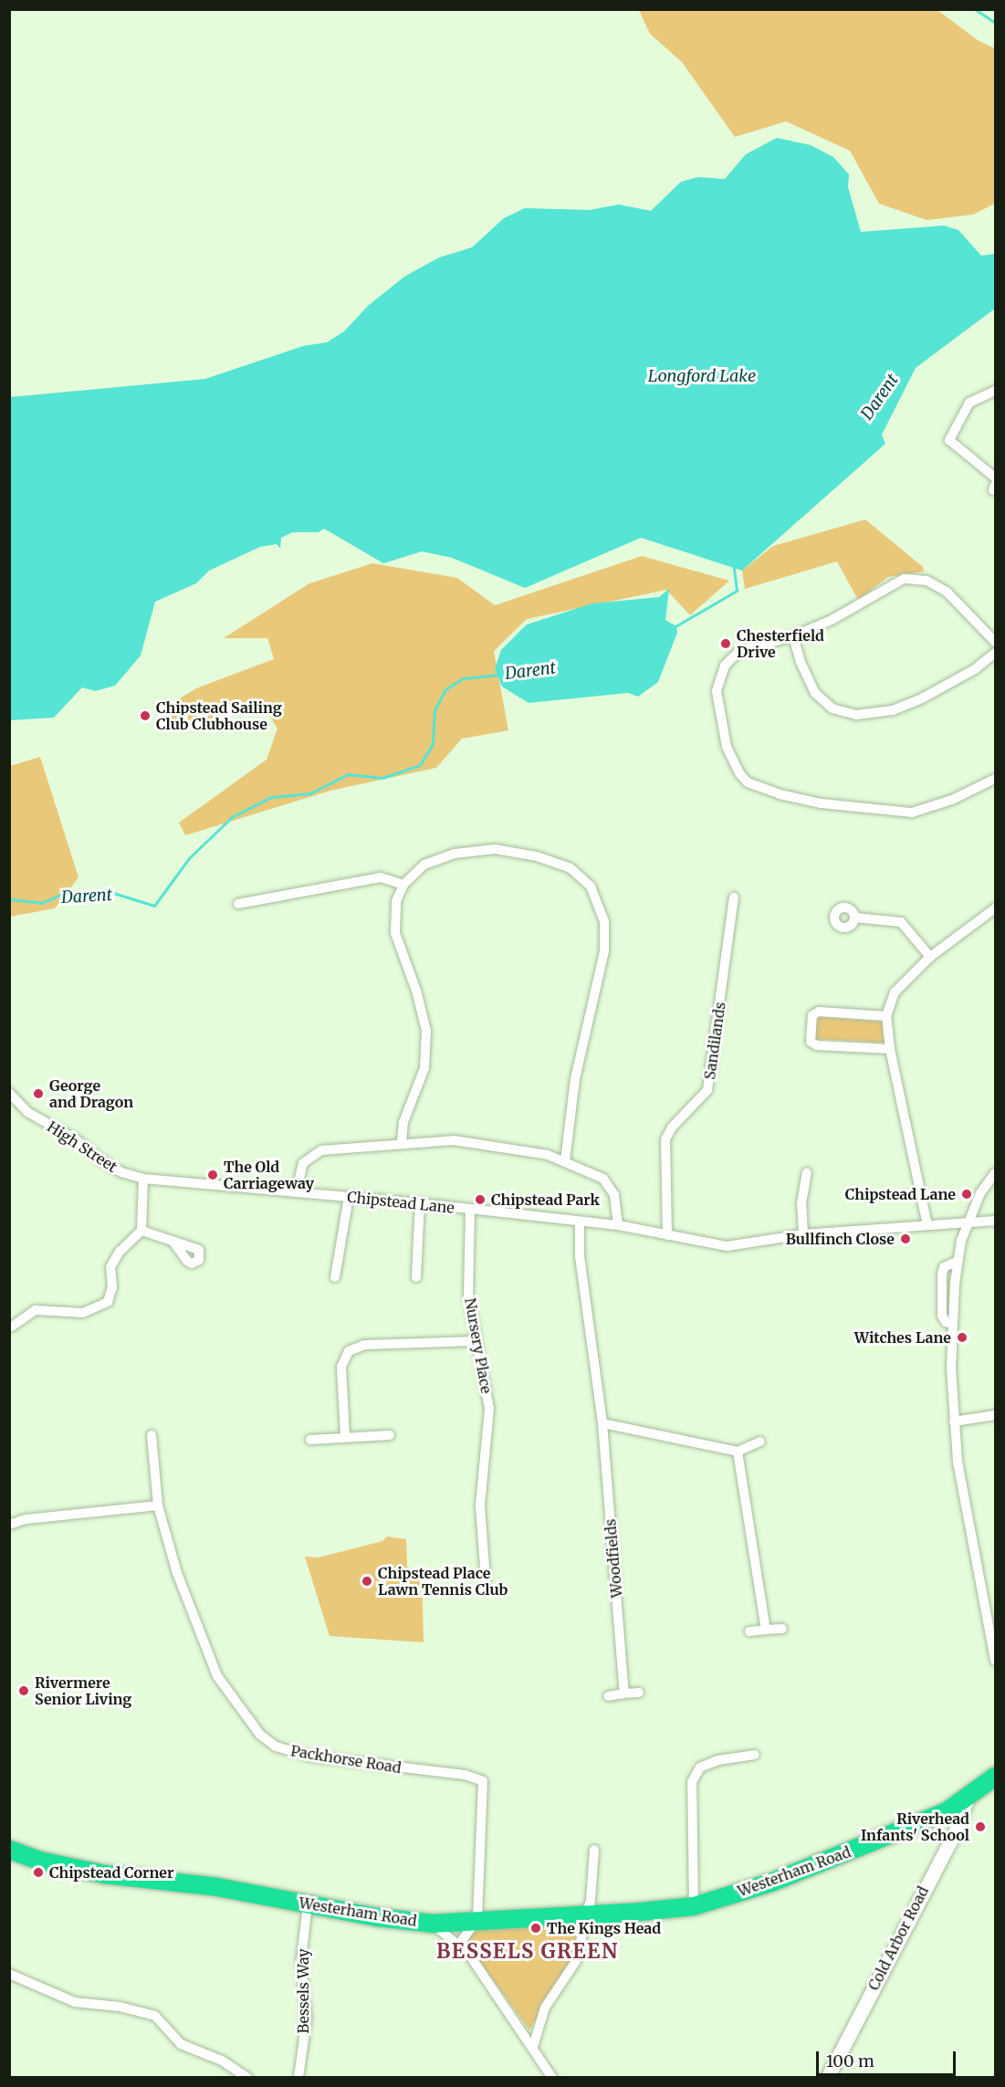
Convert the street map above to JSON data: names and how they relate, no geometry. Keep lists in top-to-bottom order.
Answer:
{
  "streets": {
    "highway": ["Westerham Road"],
    "main road": ["Cold Arbor Road"],
    "street": [
      "Sandilands",
      "High Street",
      "Chipstead Lane",
      "Nursery Place",
      "Woodfields",
      "Packhorse Road",
      "Bessels Way"
    ]
  },
  "crossings": [
    ["Sandilands", "Chipstead Lane"],
    ["High Street", "Chipstead Lane"],
    ["Chipstead Lane", "Nursery Place"],
    ["Chipstead Lane", "Woodfields"],
    ["Packhorse Road", "Westerham Road"],
    ["Westerham Road", "Cold Arbor Road"],
    ["Westerham Road", "Bessels Way"]
  ],
  "districts": ["BESSELS GREEN"],
  "water": ["Longford Lake", "Darent"],
  "places": [
    "Chesterfield Drive",
    "Chipstead Sailing Club Clubhouse",
    "George and Dragon",
    "The Old Carriageway",
    "Chipstead Lane",
    "Chipstead Park",
    "Bullfinch Close",
    "Witches Lane",
    "Chipstead Place Lawn Tennis Club",
    "Rivermere Senior Living",
    "Riverhead Infants' School",
    "Chipstead Corner",
    "The Kings Head"
  ],
  "scale_bar": "100 m"
}
